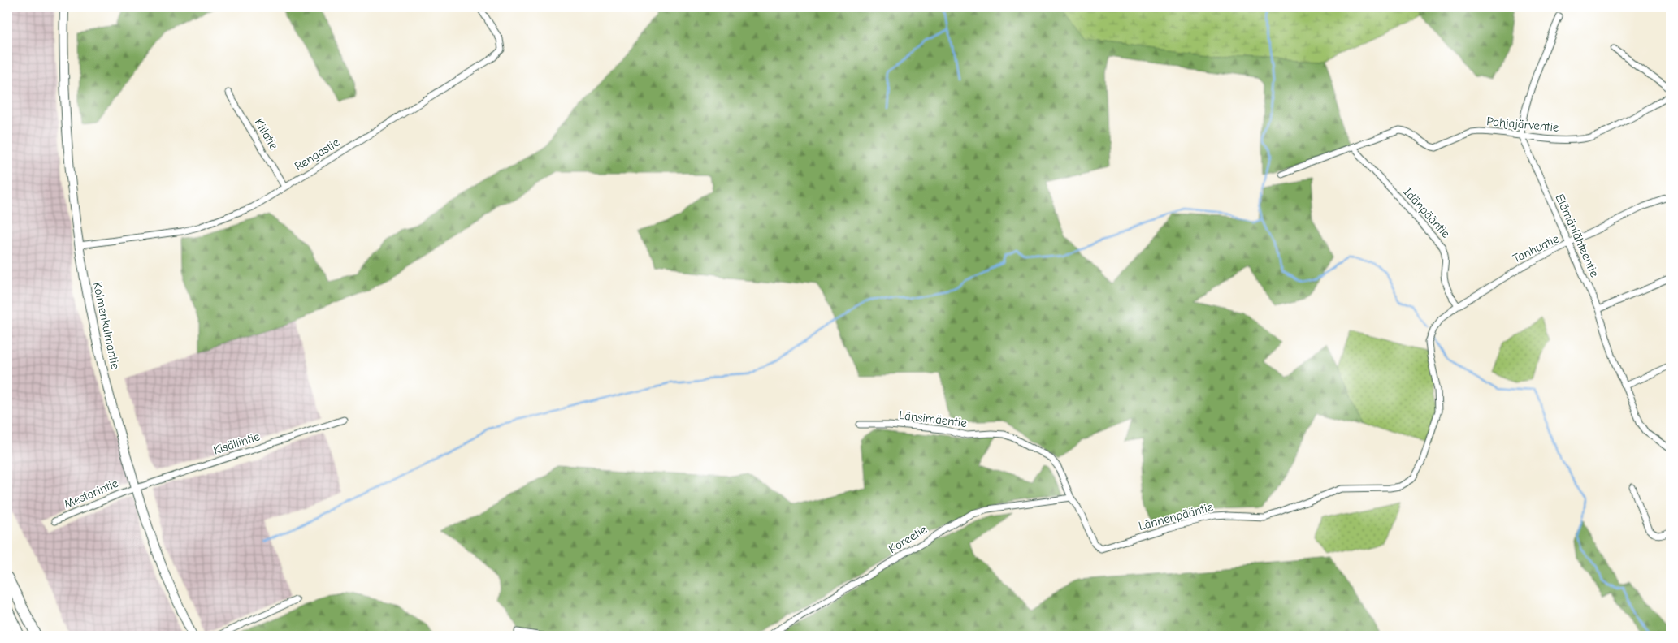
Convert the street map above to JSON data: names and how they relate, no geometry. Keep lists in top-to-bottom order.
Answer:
{
  "streets": {
    "street": [
      "Pohjajärventie",
      "Kiilatie",
      "Rengastie",
      "Idänpääntie",
      "Elämänlähteentie",
      "Tanhuatie",
      "Kolmenkulmantie",
      "Länsimäentie",
      "Kisällintie",
      "Mestarintie",
      "Lännenpääntie",
      "Koreetie"
    ]
  },
  "crossings": [
    ["Pohjajärventie", "Idänpääntie"],
    ["Pohjajärventie", "Elämänlähteentie"],
    ["Kiilatie", "Rengastie"],
    ["Rengastie", "Kolmenkulmantie"],
    ["Idänpääntie", "Tanhuatie"],
    ["Elämänlähteentie", "Tanhuatie"],
    ["Tanhuatie", "Lännenpääntie"],
    ["Kolmenkulmantie", "Kisällintie"],
    ["Kolmenkulmantie", "Mestarintie"],
    ["Länsimäentie", "Lännenpääntie"],
    ["Länsimäentie", "Koreetie"],
    ["Kisällintie", "Mestarintie"],
    ["Lännenpääntie", "Koreetie"]
  ]
}
